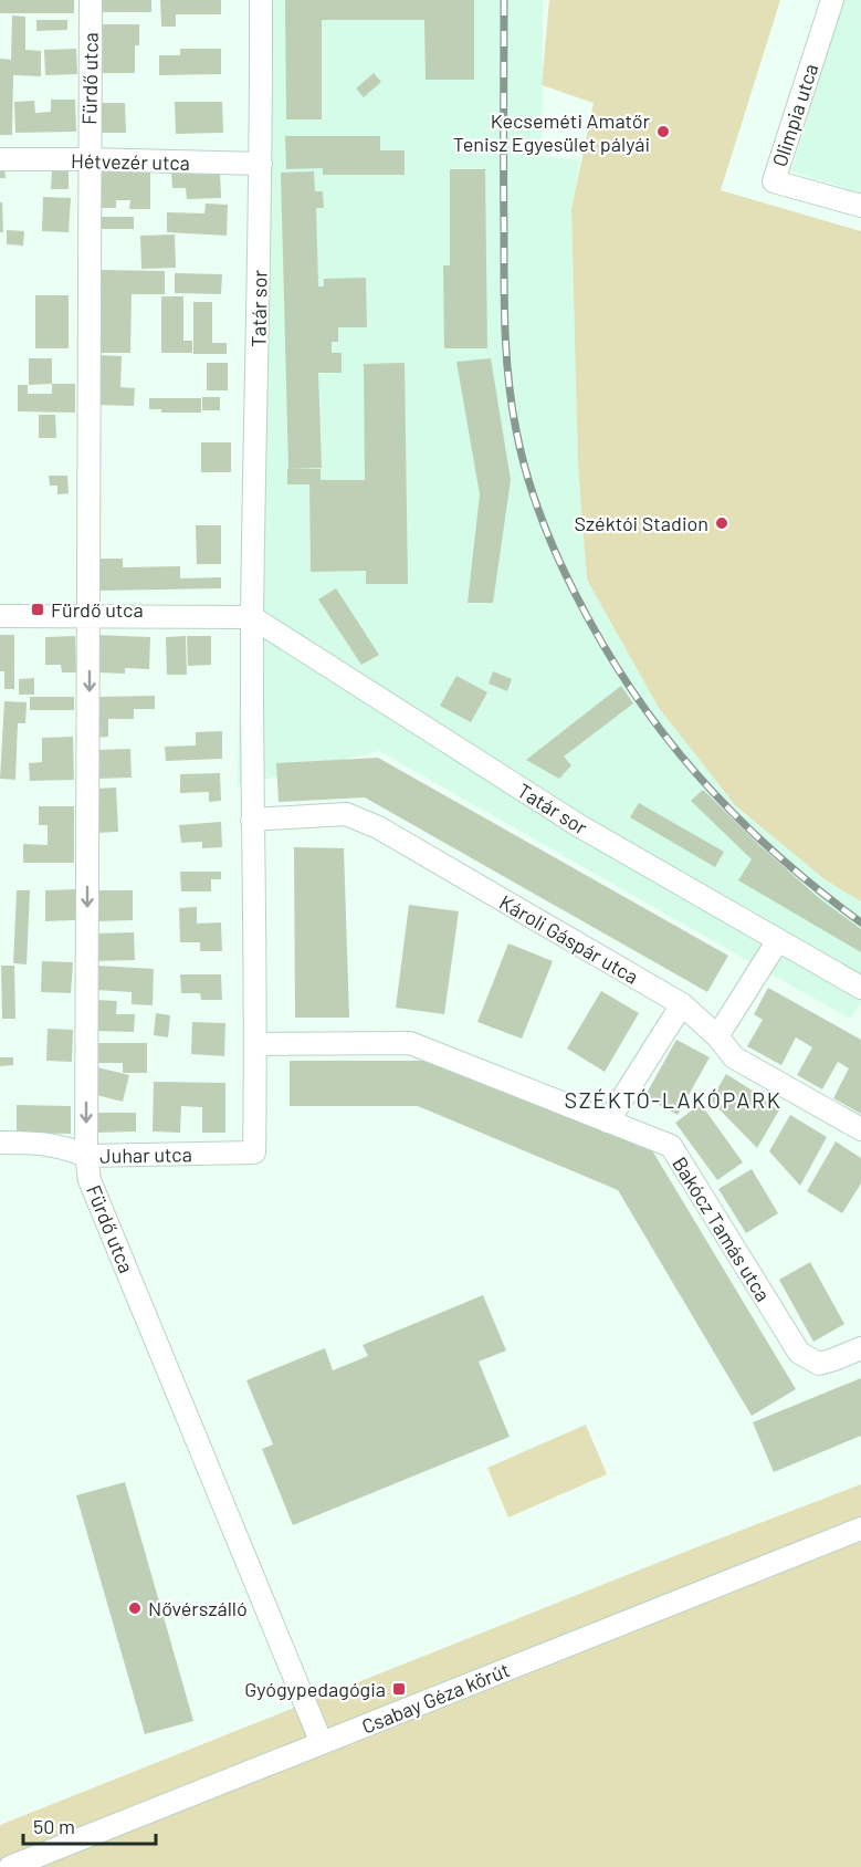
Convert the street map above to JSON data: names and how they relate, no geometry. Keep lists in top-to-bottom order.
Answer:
{
  "streets": {
    "street": [
      "Fürdő utca",
      "Olimpia utca",
      "Hétvezér utca",
      "Tatár sor",
      "Károli Gáspár utca",
      "Juhar utca",
      "Bakócz Tamás utca",
      "Csabay Géza körút"
    ]
  },
  "crossings": [
    ["Fürdő utca", "Hétvezér utca"],
    ["Fürdő utca", "Juhar utca"],
    ["Fürdő utca", "Csabay Géza körút"],
    ["Hétvezér utca", "Tatár sor"],
    ["Tatár sor", "Károli Gáspár utca"],
    ["Tatár sor", "Juhar utca"],
    ["Tatár sor", "Bakócz Tamás utca"]
  ],
  "districts": ["SZÉKTÓ-LAKÓPARK"],
  "places": {
    "other": ["Kecseméti Amatőr Tenisz Egyesület pályái", "Széktói Stadion", "Nővérszálló"],
    "transit": ["Fürdő utca", "Gyógypedagógia"]
  },
  "scale_bar": "50 m"
}
